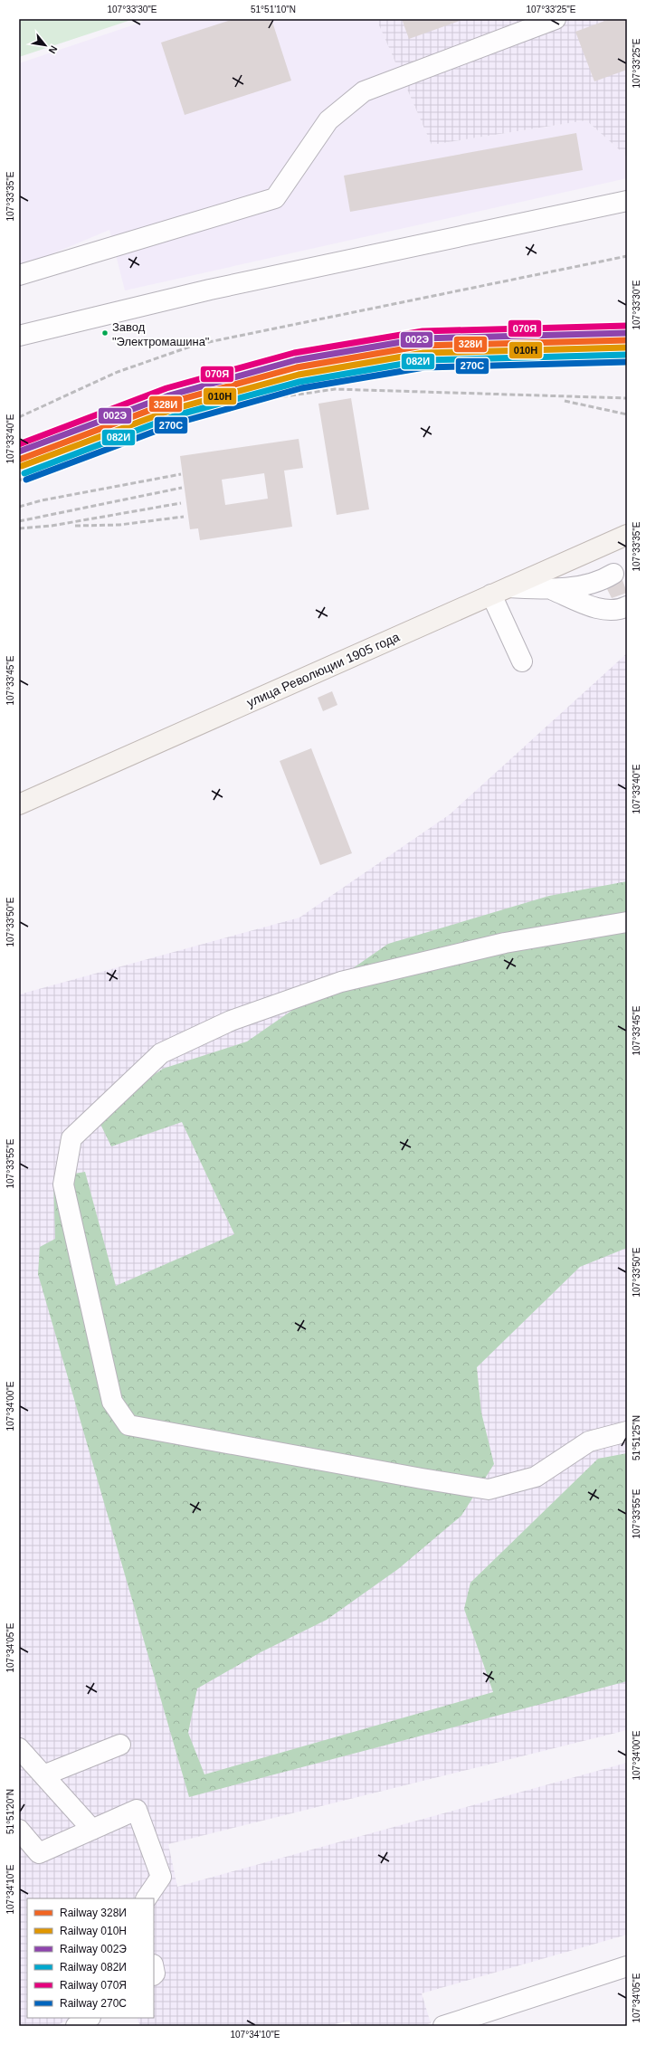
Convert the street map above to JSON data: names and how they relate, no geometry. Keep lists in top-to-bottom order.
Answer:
{
  "streets": {
    "main road": ["улица Революции 1905 года"]
  },
  "places": ["Завод \"Электромашина\""],
  "lines": [
    "rail line 070Я",
    "rail line 002Э",
    "rail line 328И",
    "rail line 010Н",
    "rail line 082И",
    "rail line 270С"
  ],
  "legend": [
    "Railway 328И",
    "Railway 010Н",
    "Railway 002Э",
    "Railway 082И",
    "Railway 070Я",
    "Railway 270С"
  ],
  "north": "bottom right",
  "coordinates": [
    "107°33'30\"E",
    "51°51'10\"N",
    "107°33'25\"E",
    "107°33'35\"E",
    "107°33'40\"E",
    "107°33'45\"E",
    "107°33'50\"E",
    "107°33'55\"E",
    "107°34'00\"E",
    "51°51'25\"N",
    "107°34'05\"E",
    "51°51'20\"N",
    "107°34'10\"E"
  ]
}
